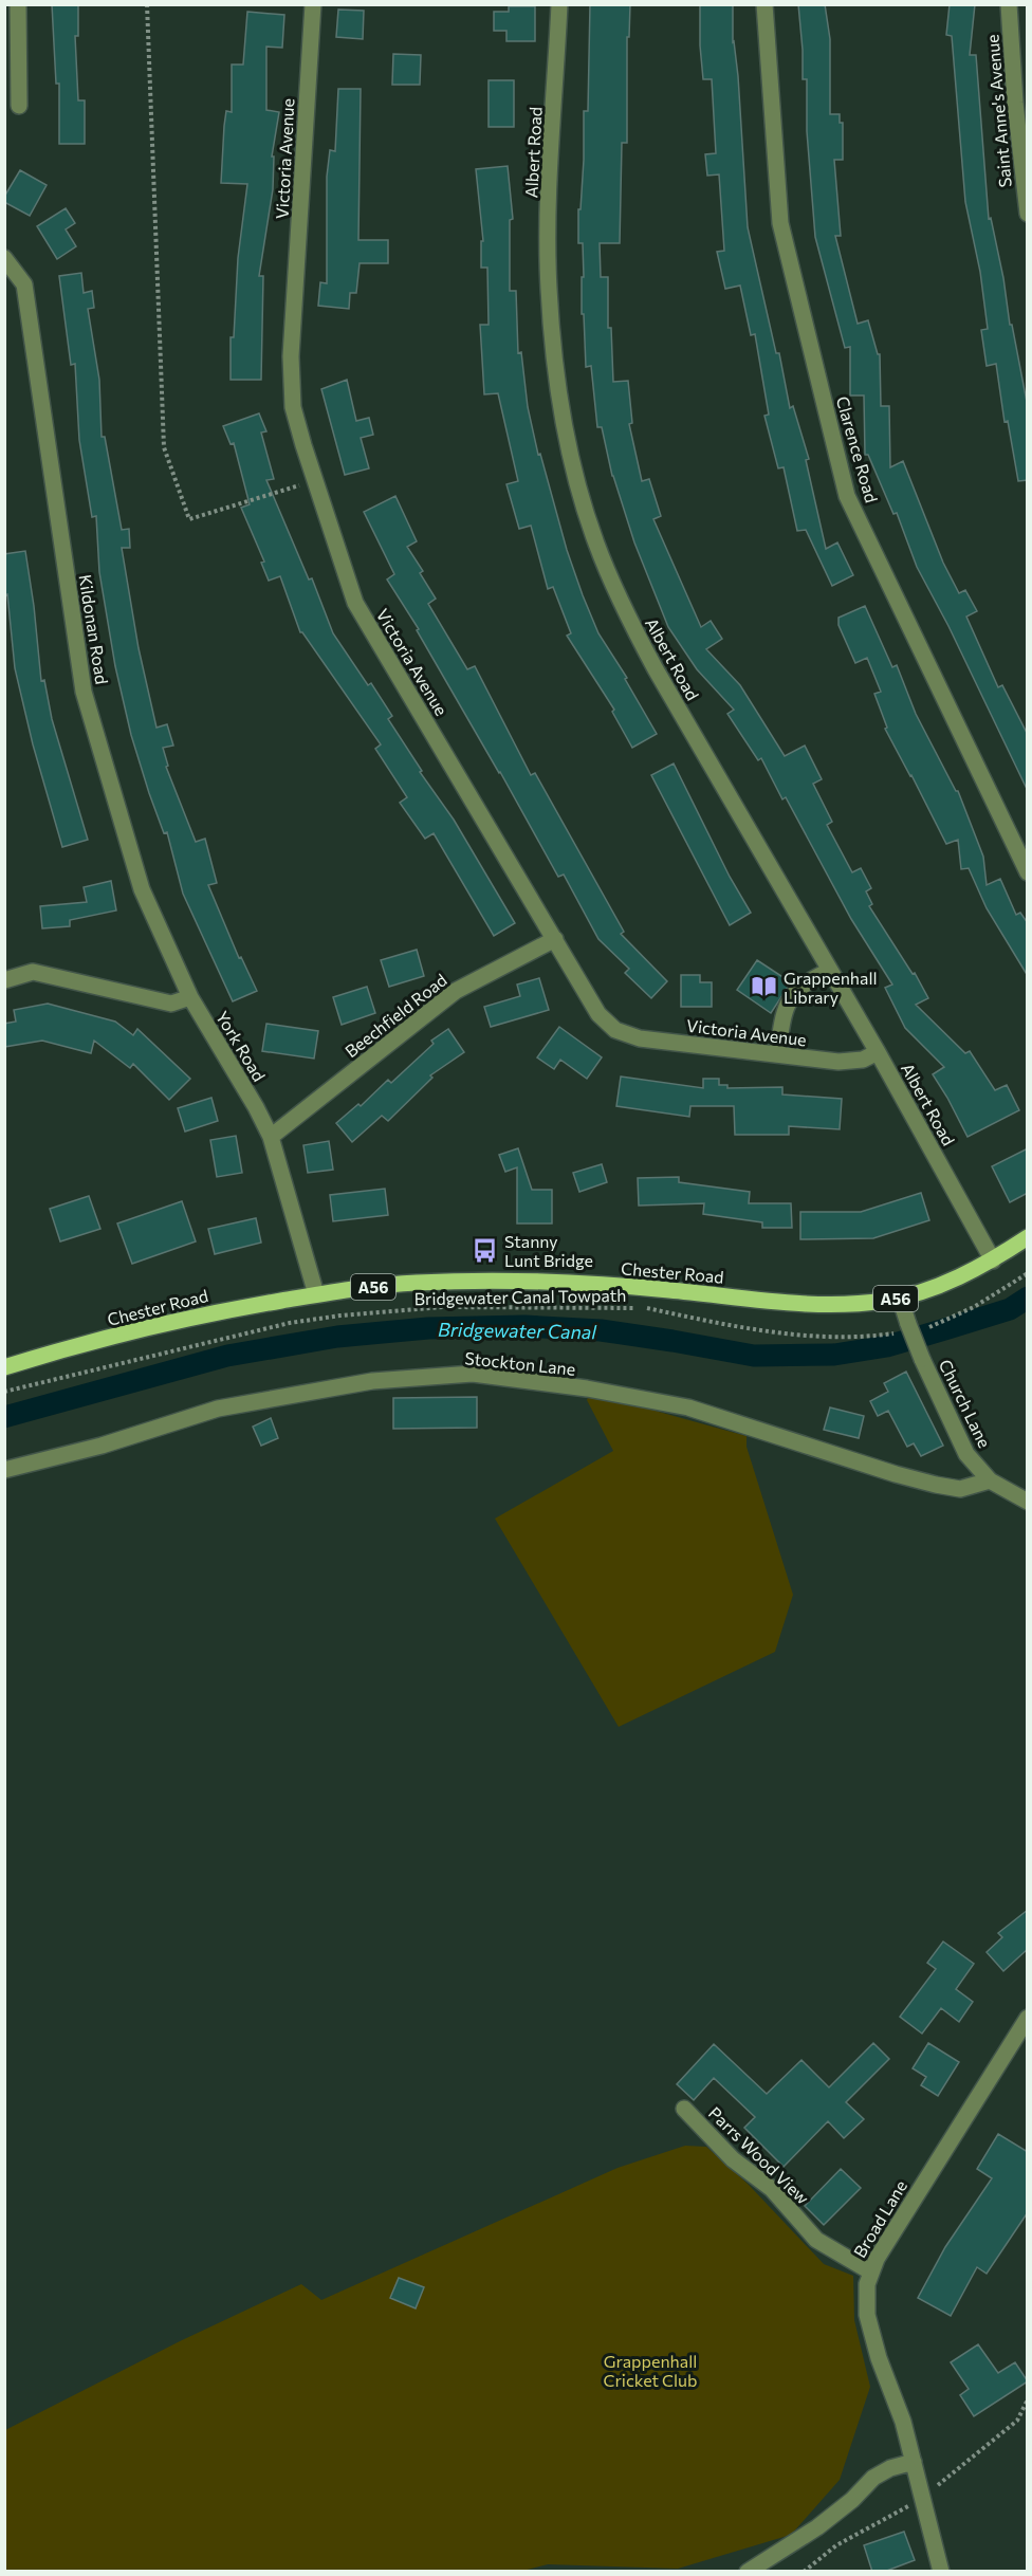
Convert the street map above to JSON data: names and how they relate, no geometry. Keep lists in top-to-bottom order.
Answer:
{
  "streets": {
    "main road": ["Chester Road", "A56"],
    "street": [
      "Saint Anne's Avenue",
      "Albert Road",
      "Victoria Avenue",
      "Clarence Road",
      "Kildonan Road",
      "Beechfield Road",
      "York Road",
      "Stockton Lane",
      "Church Lane",
      "Parrs Wood View",
      "Broad Lane"
    ],
    "path": ["Bridgewater Canal Towpath"]
  },
  "crossings": [
    ["Albert Road", "Victoria Avenue"],
    ["Albert Road", "Chester Road"],
    ["Victoria Avenue", "Beechfield Road"],
    ["Kildonan Road", "York Road"],
    ["Beechfield Road", "York Road"],
    ["York Road", "Chester Road"],
    ["Chester Road", "Church Lane"],
    ["Bridgewater Canal Towpath", "Church Lane"],
    ["Stockton Lane", "Church Lane"],
    ["Parrs Wood View", "Broad Lane"]
  ],
  "water": ["Bridgewater Canal"],
  "parks": ["Grappenhall Cricket Club"],
  "places": {
    "library": ["Grappenhall Library"],
    "bus stop": ["Stanny Lunt Bridge"]
  }
}
